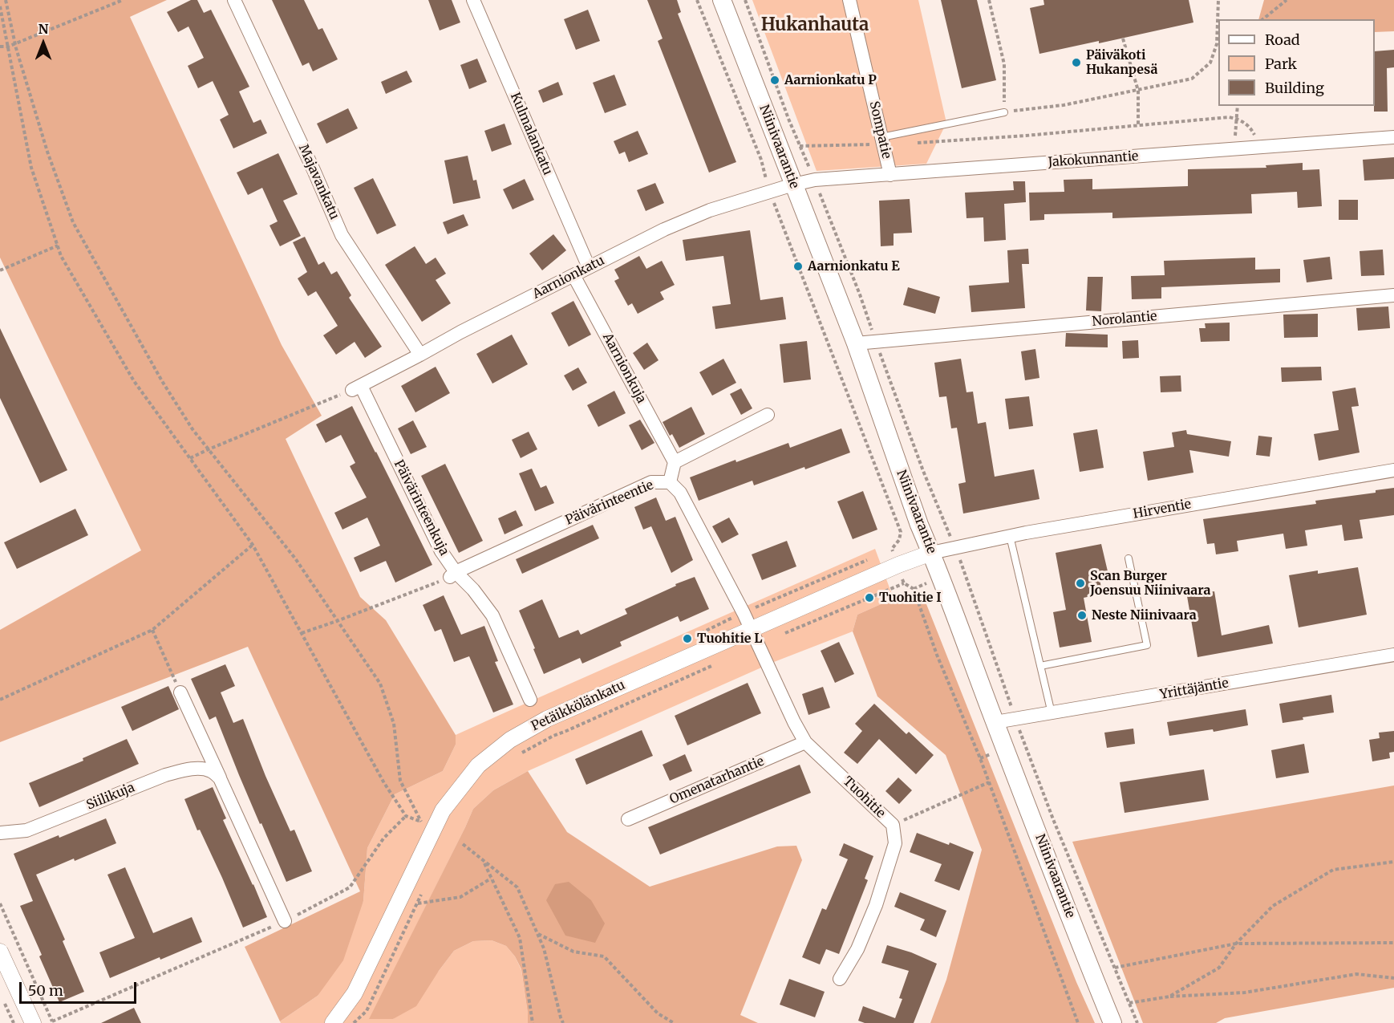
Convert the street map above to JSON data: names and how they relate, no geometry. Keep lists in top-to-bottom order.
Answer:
{
  "streets": {
    "main road": ["Niinivaarantie"],
    "street": [
      "Sompatie",
      "Kulmalankatu",
      "Jakokunnantie",
      "Majavankatu",
      "Aarnionkatu",
      "Norolantie",
      "Aarnionkuja",
      "Päivärinteentie",
      "Päivärinteenkuja",
      "Hirventie",
      "Yrittäjäntie",
      "Petäikkölänkatu",
      "Omenatarhantie",
      "Siilikuja",
      "Tuohitie"
    ]
  },
  "crossings": [
    ["Sompatie", "Jakokunnantie"],
    ["Kulmalankatu", "Aarnionkatu"],
    ["Niinivaarantie", "Jakokunnantie"],
    ["Niinivaarantie", "Aarnionkatu"],
    ["Niinivaarantie", "Norolantie"],
    ["Niinivaarantie", "Hirventie"],
    ["Niinivaarantie", "Yrittäjäntie"],
    ["Niinivaarantie", "Petäikkölänkatu"],
    ["Jakokunnantie", "Aarnionkatu"],
    ["Majavankatu", "Aarnionkatu"],
    ["Aarnionkatu", "Aarnionkuja"],
    ["Aarnionkatu", "Päivärinteenkuja"],
    ["Päivärinteentie", "Päivärinteenkuja"],
    ["Päivärinteentie", "Petäikkölänkatu"],
    ["Päivärinteentie", "Tuohitie"],
    ["Hirventie", "Petäikkölänkatu"],
    ["Petäikkölänkatu", "Tuohitie"],
    ["Omenatarhantie", "Tuohitie"]
  ],
  "districts": ["Hukanhauta"],
  "places": [
    "Päiväkoti Hukanpesä",
    "Aarnionkatu P",
    "Aarnionkatu E",
    "Scan Burger Joensuu Niinivaara",
    "Tuohitie I",
    "Neste Niinivaara",
    "Tuohitie L"
  ],
  "legend": ["Road", "Park", "Building"],
  "scale_bar": "50 m",
  "north": "top"
}
